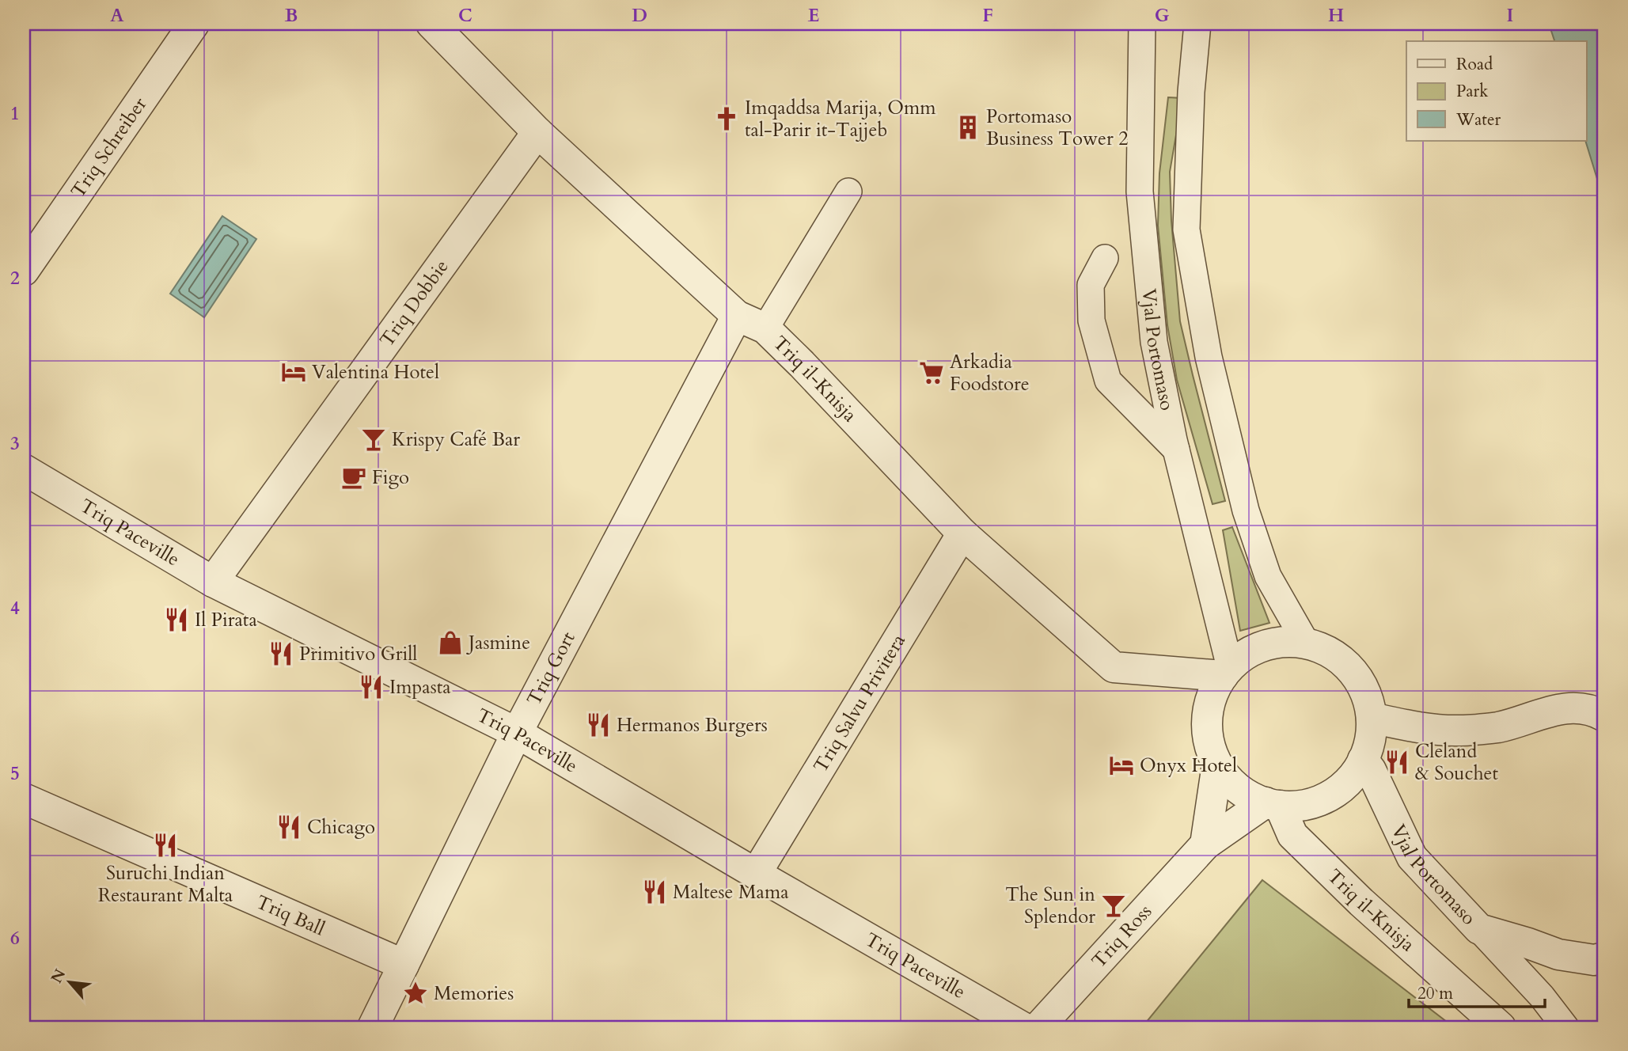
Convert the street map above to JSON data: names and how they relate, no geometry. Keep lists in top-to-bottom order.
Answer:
{
  "streets": {
    "street": [
      "Triq Schreiber",
      "Triq Dobbie",
      "Vjal Portomaso",
      "Triq il-Knisja",
      "Triq Paceville",
      "Triq Gort",
      "Triq Salvu Privitera",
      "Triq Ball",
      "Triq Ross"
    ]
  },
  "crossings": [
    ["Triq Dobbie", "Triq il-Knisja"],
    ["Triq Dobbie", "Triq Paceville"],
    ["Vjal Portomaso", "Triq il-Knisja"],
    ["Vjal Portomaso", "Triq Ross"],
    ["Triq il-Knisja", "Triq Gort"],
    ["Triq il-Knisja", "Triq Salvu Privitera"],
    ["Triq il-Knisja", "Triq Ross"],
    ["Triq Paceville", "Triq Gort"],
    ["Triq Paceville", "Triq Salvu Privitera"],
    ["Triq Gort", "Triq Ball"]
  ],
  "places": {
    "church": ["Imqaddsa Marija, Omm tal-Parir it-Tajjeb"],
    "building": ["Portomaso Business Tower 2"],
    "hotel": ["Valentina Hotel", "Onyx Hotel"],
    "supermarket": ["Arkadia Foodstore"],
    "bar": ["Krispy Café Bar", "The Sun in Splendor"],
    "cafe": ["Figo"],
    "restaurant": [
      "Il Pirata",
      "Primitivo Grill",
      "Impasta",
      "Hermanos Burgers",
      "Cleland & Souchet",
      "Chicago",
      "Suruchi Indian Restaurant Malta",
      "Maltese Mama"
    ],
    "shop": ["Jasmine"],
    "place": ["Memories"]
  },
  "legend": ["Road", "Park", "Water"],
  "scale_bar": "20 m",
  "north": "top left",
  "grid": {
    "columns": [
      "A",
      "B",
      "C",
      "D",
      "E",
      "F",
      "G",
      "H",
      "I"
    ],
    "rows": [
      "1",
      "2",
      "3",
      "4",
      "5",
      "6"
    ]
  }
}
